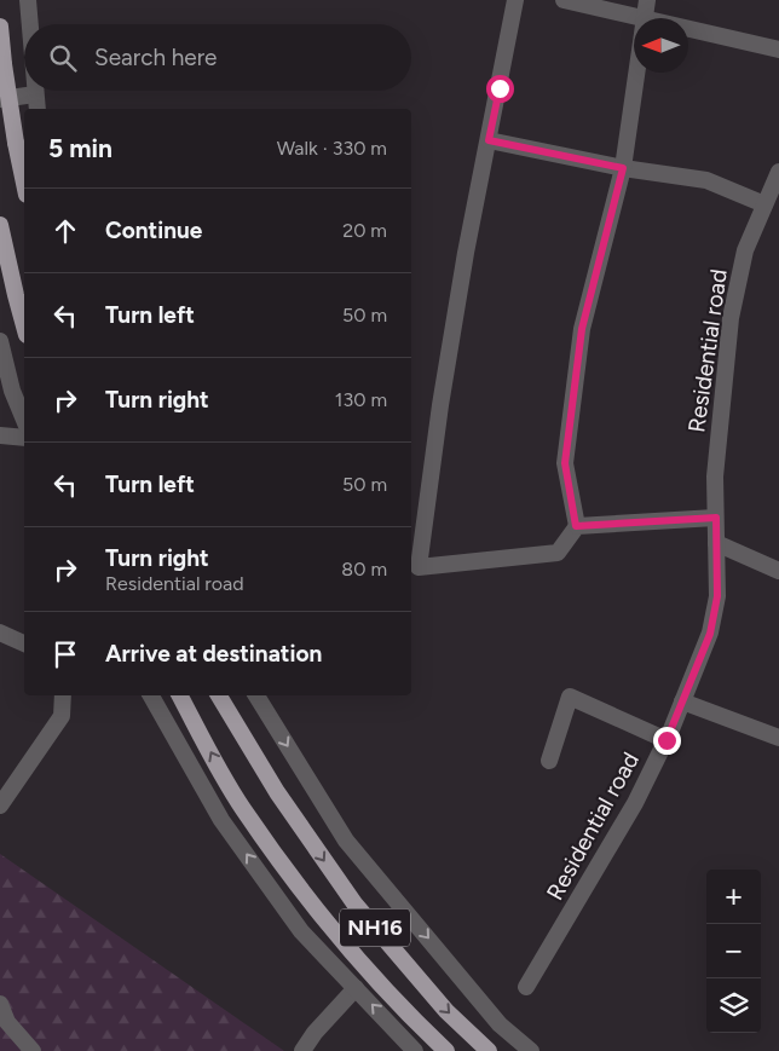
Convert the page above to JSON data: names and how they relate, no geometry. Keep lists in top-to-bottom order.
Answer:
{
  "streets": {
    "highway": ["NH16"],
    "street": ["Residential road"]
  },
  "north": "left",
  "page": {
    "search": "Search here",
    "heading": ["5 min", "Walk · 330 m"],
    "list": [
      ["Continue", "20 m"],
      ["Turn left", "50 m"],
      ["Turn right", "130 m"],
      ["Turn left", "50 m"],
      ["Turn right", "Residential road", "80 m"],
      "Arrive at destination"
    ],
    "map_buttons": ["+", "−"]
  }
}
